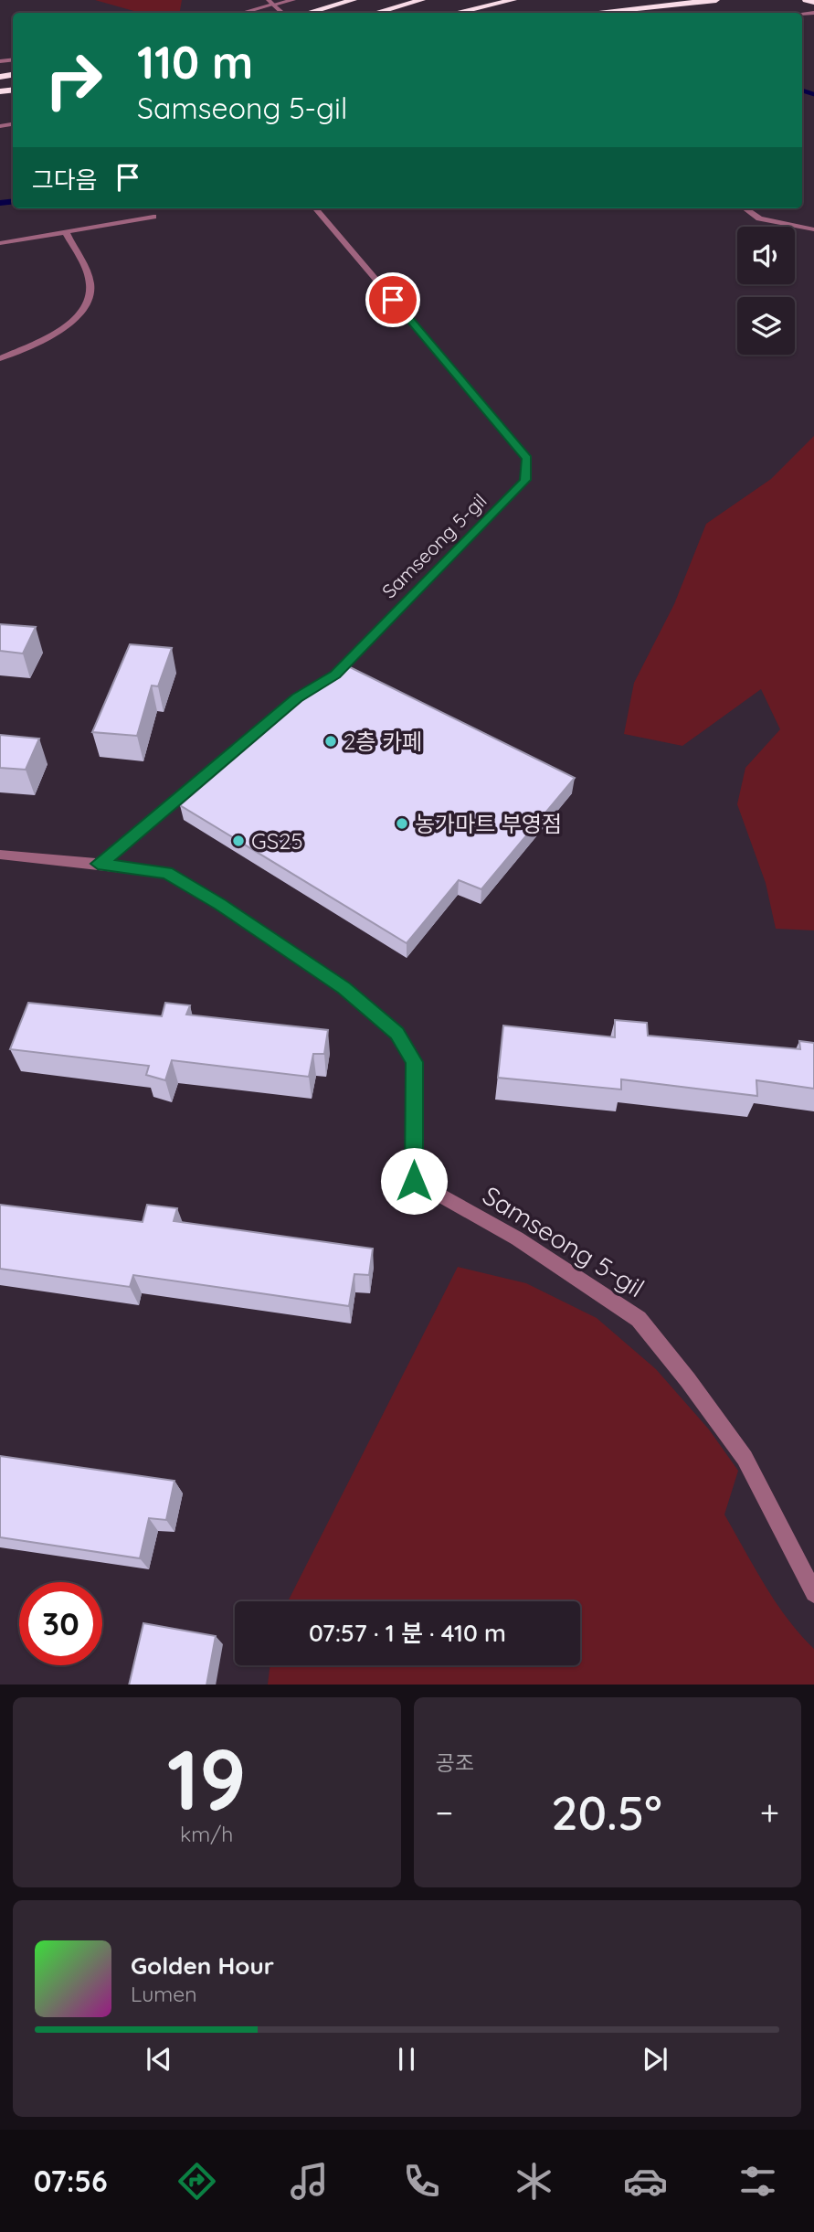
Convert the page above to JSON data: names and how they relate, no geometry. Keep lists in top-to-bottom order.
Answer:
{
  "streets": {
    "street": ["Samseong 5-gil"]
  },
  "places": ["2층 카페", "농가마트 부영점", "GS25"],
  "page": {
    "turn": ["110 m", "Samseong 5-gil"],
    "then": "그다음",
    "limit": "30",
    "trip": "07:57 · 1 분 · 410 m",
    "tile": [
      ["19", "km/h"],
      "공조"
    ],
    "heat": ["−", "20.5°", "+"],
    "song": ["Golden Hour", "Lumen"],
    "tabs": "07:56"
  }
}
